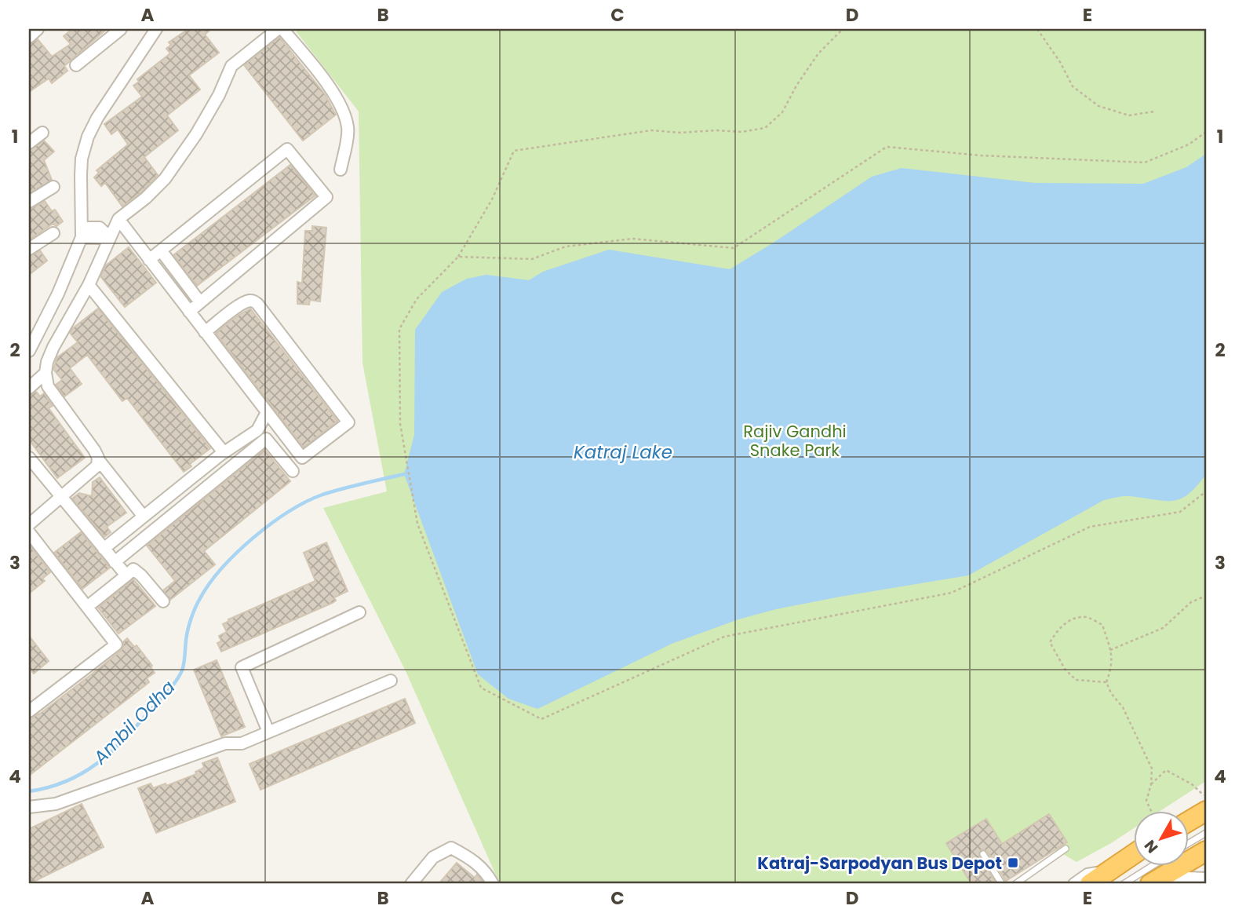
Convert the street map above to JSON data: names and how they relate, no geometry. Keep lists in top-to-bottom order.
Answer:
{
  "water": ["Katraj Lake", "Ambil Odha"],
  "parks": ["Rajiv Gandhi Snake Park"],
  "places": {
    "transit": ["Katraj-Sarpodyan Bus Depot"]
  },
  "north": "bottom left",
  "grid": {
    "columns": [
      "A",
      "B",
      "C",
      "D",
      "E"
    ],
    "rows": [
      "1",
      "2",
      "3",
      "4"
    ]
  }
}
